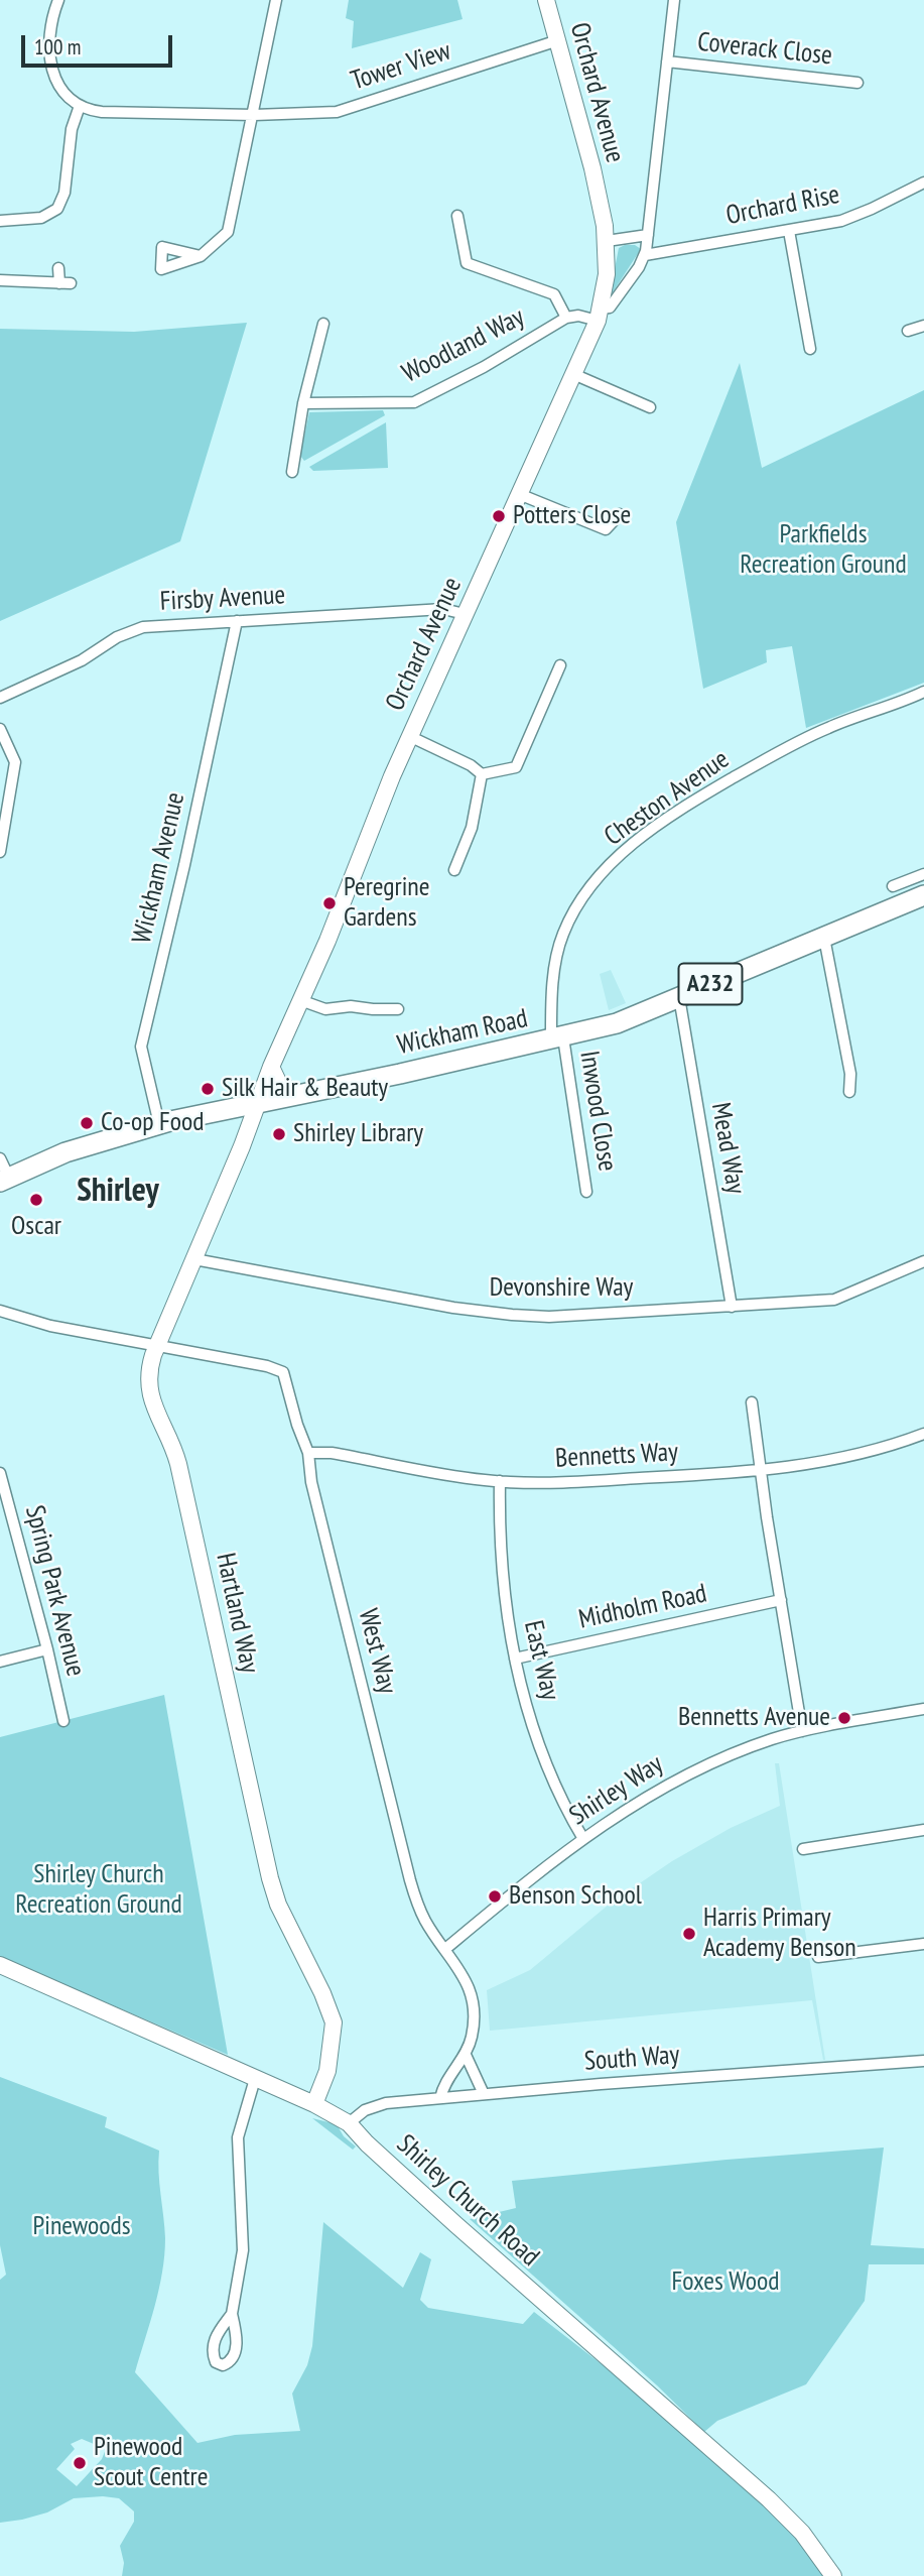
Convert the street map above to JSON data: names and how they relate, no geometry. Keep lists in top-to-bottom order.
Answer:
{
  "streets": {
    "highway": ["A232", "Wickham Road"],
    "street": [
      "Coverack Close",
      "Tower View",
      "Orchard Avenue",
      "Orchard Rise",
      "Woodland Way",
      "Firsby Avenue",
      "Cheston Avenue",
      "Wickham Avenue",
      "Inwood Close",
      "Mead Way",
      "Devonshire Way",
      "Bennetts Way",
      "Spring Park Avenue",
      "Midholm Road",
      "Hartland Way",
      "West Way",
      "East Way",
      "Shirley Way",
      "South Way",
      "Shirley Church Road"
    ]
  },
  "crossings": [
    ["Tower View", "Orchard Avenue"],
    ["Orchard Avenue", "Woodland Way"],
    ["Orchard Avenue", "Firsby Avenue"],
    ["Orchard Avenue", "Wickham Road"],
    ["Orchard Avenue", "Hartland Way"],
    ["Firsby Avenue", "Wickham Avenue"],
    ["Cheston Avenue", "Wickham Road"],
    ["Cheston Avenue", "Inwood Close"],
    ["Wickham Avenue", "Wickham Road"],
    ["Wickham Road", "Inwood Close"],
    ["Wickham Road", "Mead Way"],
    ["Wickham Road", "Hartland Way"],
    ["Mead Way", "Devonshire Way"],
    ["Devonshire Way", "Hartland Way"],
    ["Bennetts Way", "West Way"],
    ["Bennetts Way", "East Way"],
    ["Midholm Road", "East Way"],
    ["Hartland Way", "West Way"],
    ["Hartland Way", "Shirley Church Road"],
    ["West Way", "Shirley Way"],
    ["West Way", "South Way"],
    ["East Way", "Shirley Way"],
    ["South Way", "Shirley Church Road"]
  ],
  "districts": ["Shirley"],
  "parks": [
    "Parkfields Recreation Ground",
    "Shirley Church Recreation Ground",
    "Pinewoods",
    "Foxes Wood"
  ],
  "places": [
    "Potters Close",
    "Peregrine Gardens",
    "Silk Hair & Beauty",
    "Co-op Food",
    "Shirley Library",
    "Oscar",
    "Bennetts Avenue",
    "Benson School",
    "Harris Primary Academy Benson",
    "Pinewood Scout Centre"
  ],
  "scale_bar": "100 m"
}
